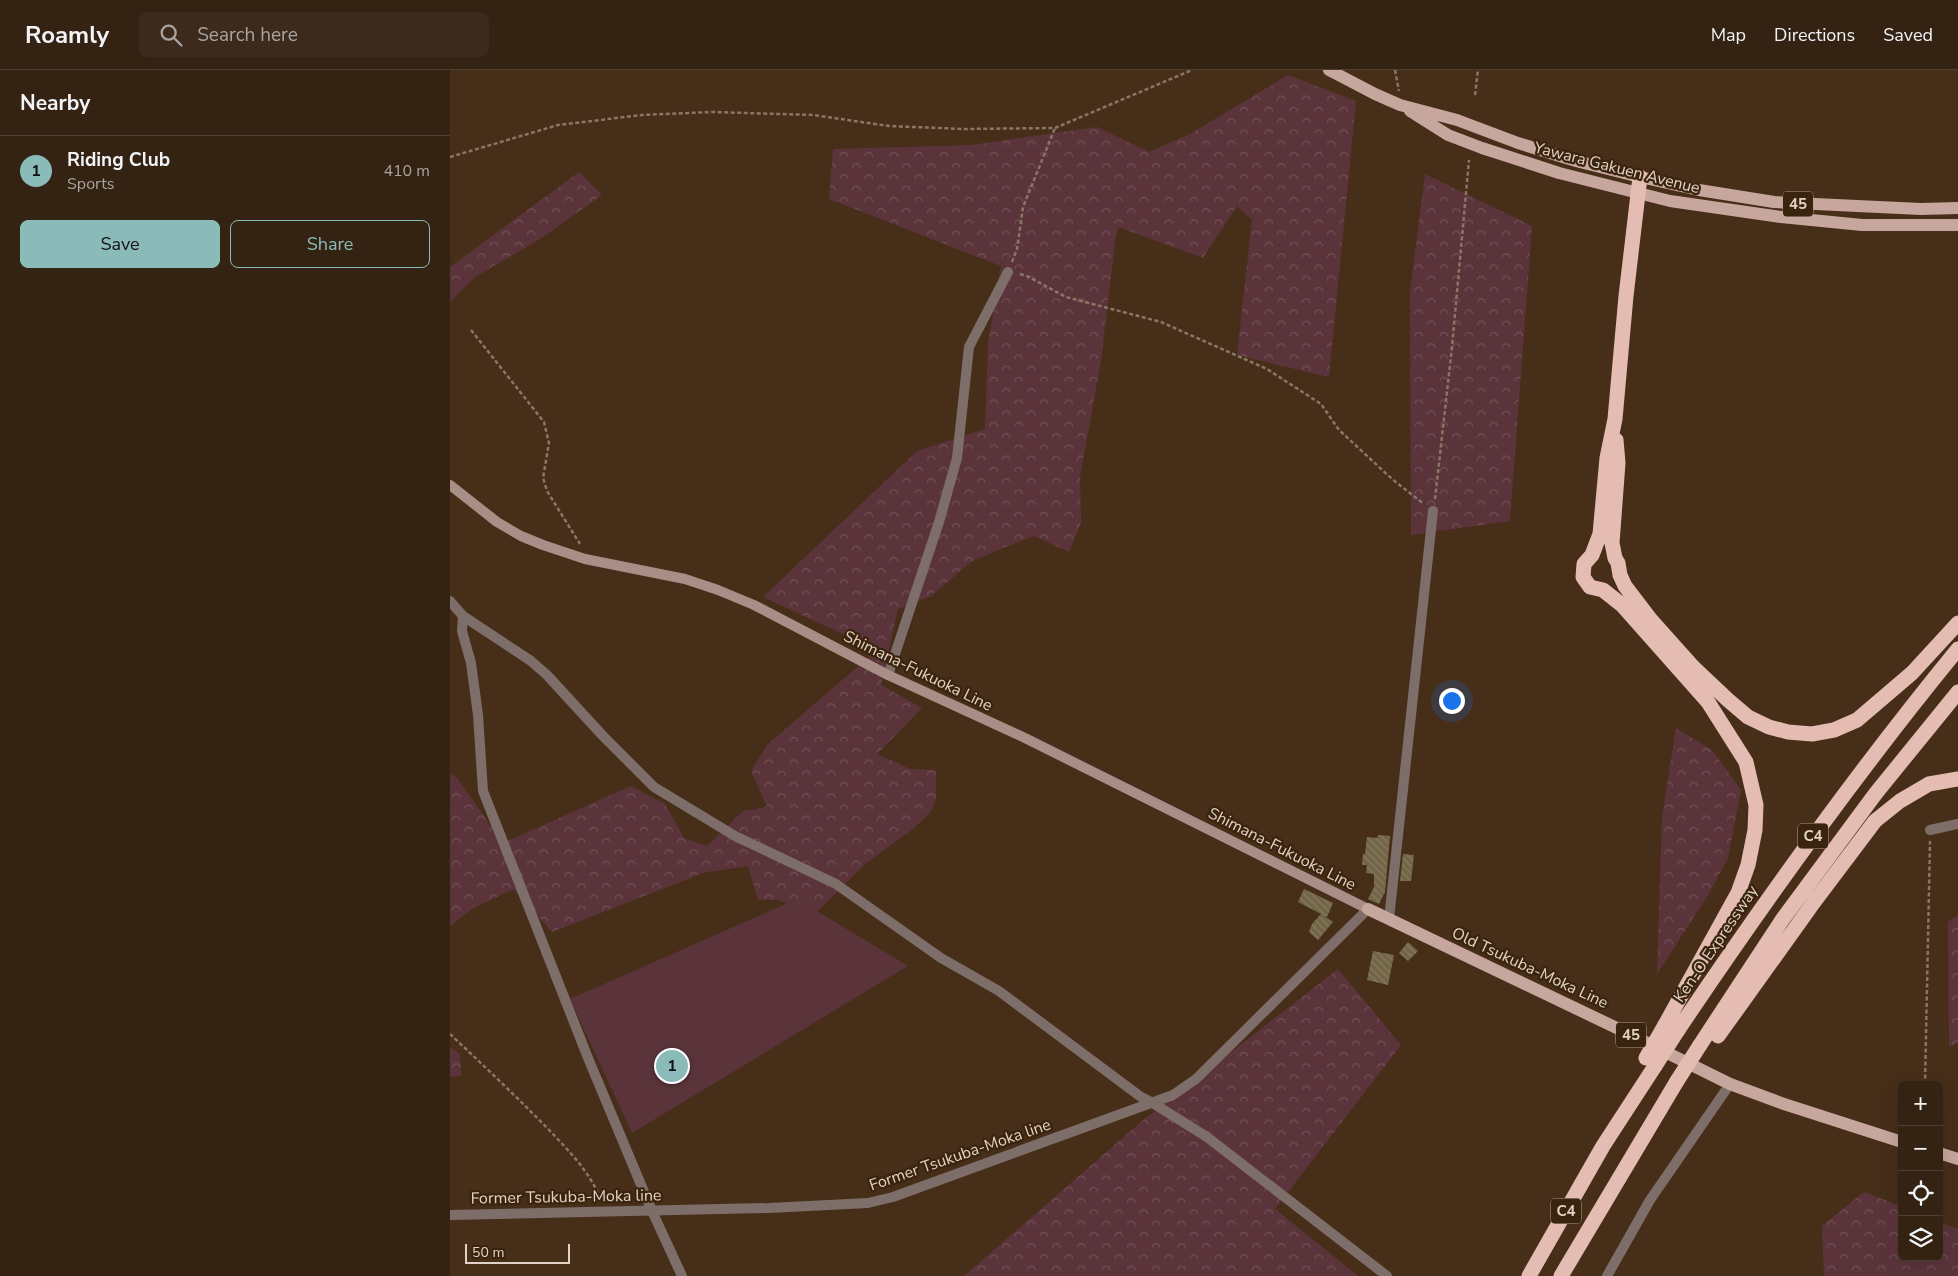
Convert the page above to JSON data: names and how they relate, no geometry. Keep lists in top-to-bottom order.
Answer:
{
  "streets": {
    "highway": ["C4", "Ken-O Expressway"],
    "main road": [
      "Yawara Gakuen Avenue",
      "45",
      "Shimana-Fukuoka Line",
      "Old Tsukuba-Moka Line"
    ],
    "street": ["Former Tsukuba-Moka line"]
  },
  "crossings": [
    ["Shimana-Fukuoka Line", "Old Tsukuba-Moka Line"],
    ["Shimana-Fukuoka Line", "Former Tsukuba-Moka line"],
    ["Old Tsukuba-Moka Line", "Former Tsukuba-Moka line"]
  ],
  "scale_bar": "50 m",
  "page": {
    "header": "Roamly",
    "search": "Search here",
    "nav": ["Map", "Directions", "Saved"],
    "heading": "Nearby",
    "list": [
      {
        "mark": "1",
        "name": "Riding Club",
        "note": "Sports",
        "value": "410 m"
      }
    ],
    "buttons": ["Save", "Share"],
    "pins": "1",
    "map_buttons": ["+", "−"],
    "scale": "50 m"
  }
}
